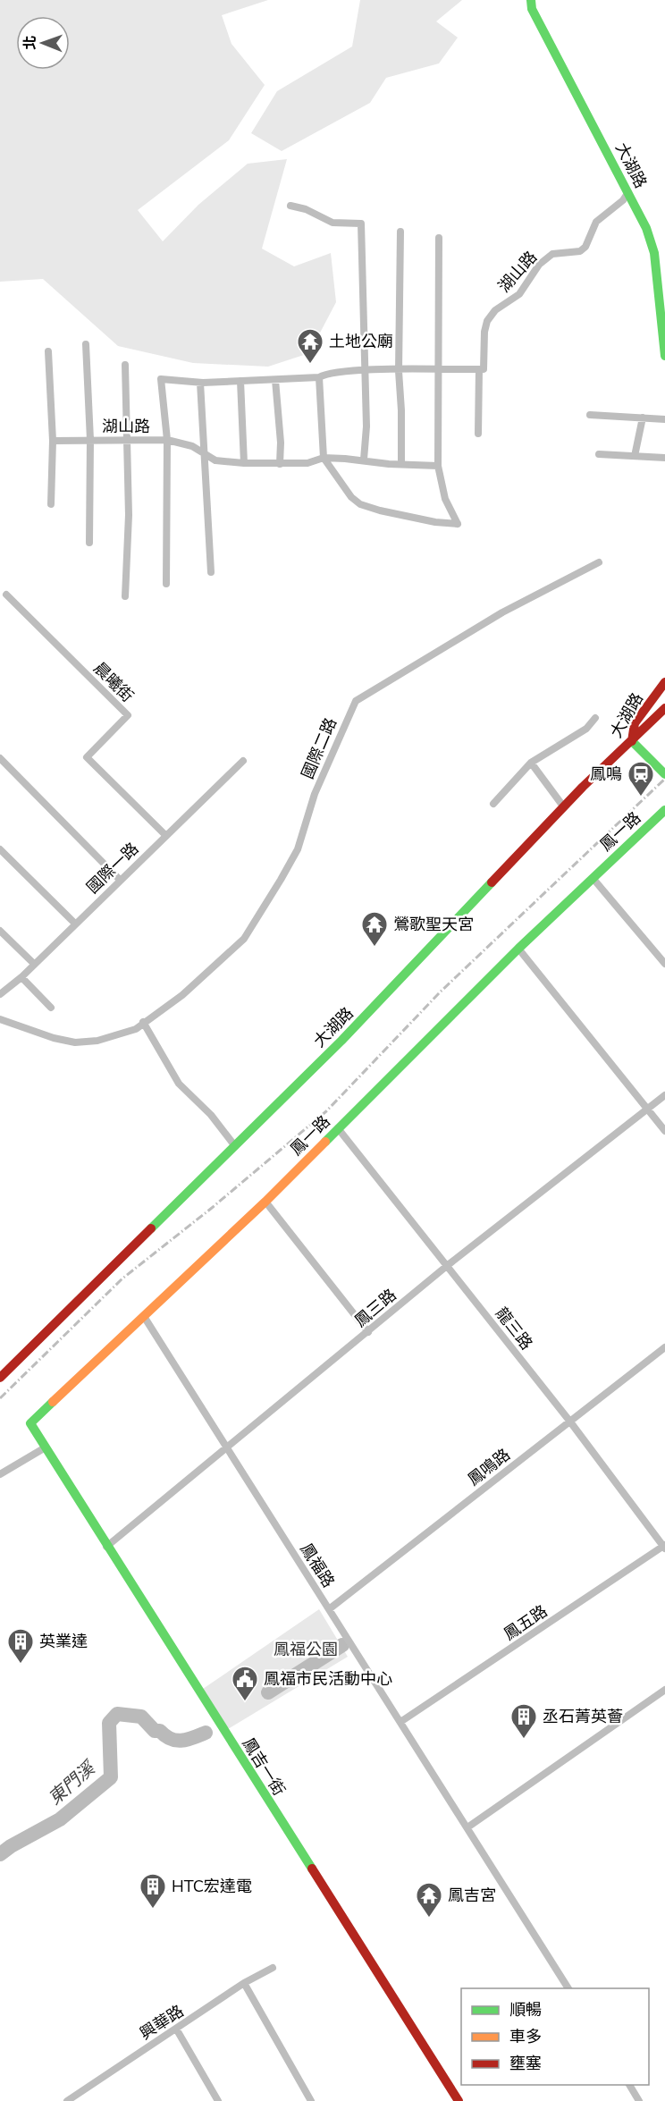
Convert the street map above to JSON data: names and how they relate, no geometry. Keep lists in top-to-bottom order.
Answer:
{
  "streets": {
    "street": [
      "大湖路",
      "湖山路",
      "晨曦街",
      "國際二路",
      "鳳一路",
      "國際一路",
      "鳳三路",
      "龍三路",
      "鳳鳴路",
      "鳳福路",
      "鳳五路",
      "鳳吉一街",
      "興華路"
    ]
  },
  "crossings": [
    ["大湖路", "湖山路"],
    ["晨曦街", "國際一路"],
    ["鳳一路", "龍三路"],
    ["鳳一路", "鳳福路"],
    ["鳳一路", "鳳吉一街"],
    ["鳳三路", "龍三路"],
    ["鳳三路", "鳳福路"],
    ["鳳三路", "鳳吉一街"],
    ["龍三路", "鳳鳴路"],
    ["龍三路", "鳳五路"],
    ["鳳鳴路", "鳳福路"],
    ["鳳福路", "鳳五路"]
  ],
  "water": ["東門溪"],
  "parks": ["鳳福公園"],
  "places": {
    "temple": ["土地公廟", "鶯歌聖天宮", "鳳吉宮"],
    "station": ["鳳鳴"],
    "building": ["英業達", "丞石菁英薈", "HTC宏達電"],
    "public building": ["鳳福市民活動中心"]
  },
  "legend": ["順暢", "車多", "壅塞"],
  "north": "left"
}
